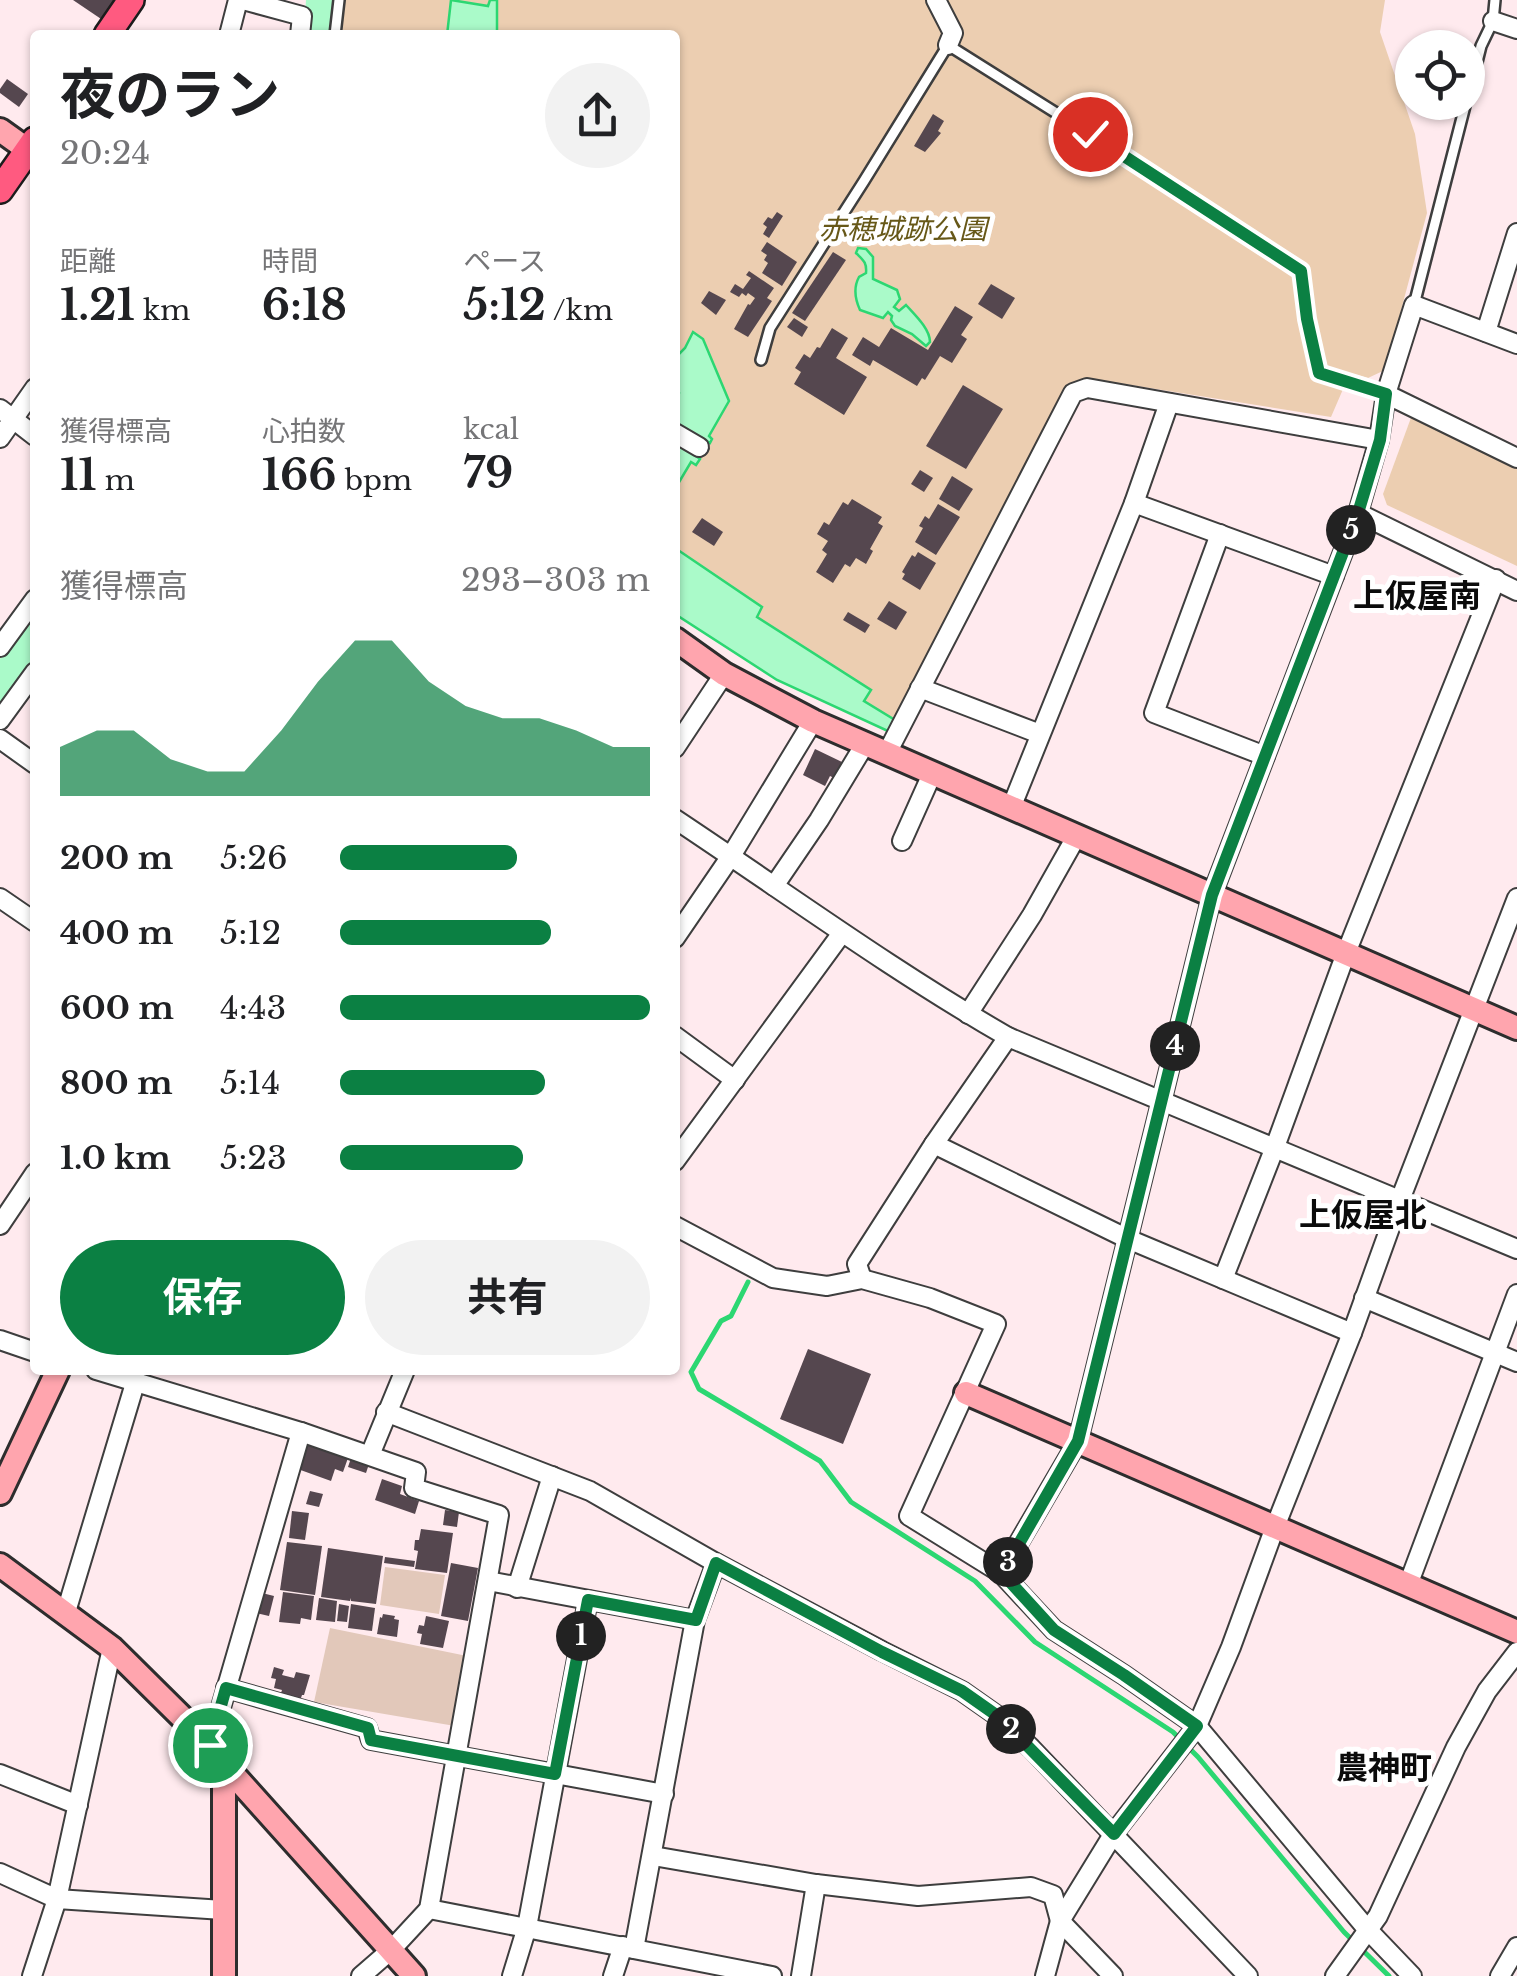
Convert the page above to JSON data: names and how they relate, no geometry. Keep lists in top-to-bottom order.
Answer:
{
  "districts": ["上仮屋南", "上仮屋北", "農神町"],
  "parks": ["赤穂城跡公園"],
  "page": {
    "heading": ["夜のラン", "20:24"],
    "stats": [
      ["距離", "1.21 km"],
      ["時間", "6:18"],
      ["ペース", "5:12 /km"],
      ["獲得標高", "11 m"],
      ["心拍数", "166 bpm"],
      ["kcal", "79"]
    ],
    "pins": [
      "5",
      "4",
      "3",
      "1",
      "2"
    ],
    "chart": ["獲得標高", "293–303 m"],
    "list": [
      {
        "name": "200 m",
        "note": "5:26"
      },
      {
        "name": "400 m",
        "note": "5:12"
      },
      {
        "name": "600 m",
        "note": "4:43"
      },
      {
        "name": "800 m",
        "note": "5:14"
      },
      {
        "name": "1.0 km",
        "note": "5:23"
      }
    ],
    "buttons": ["保存", "共有"]
  }
}
